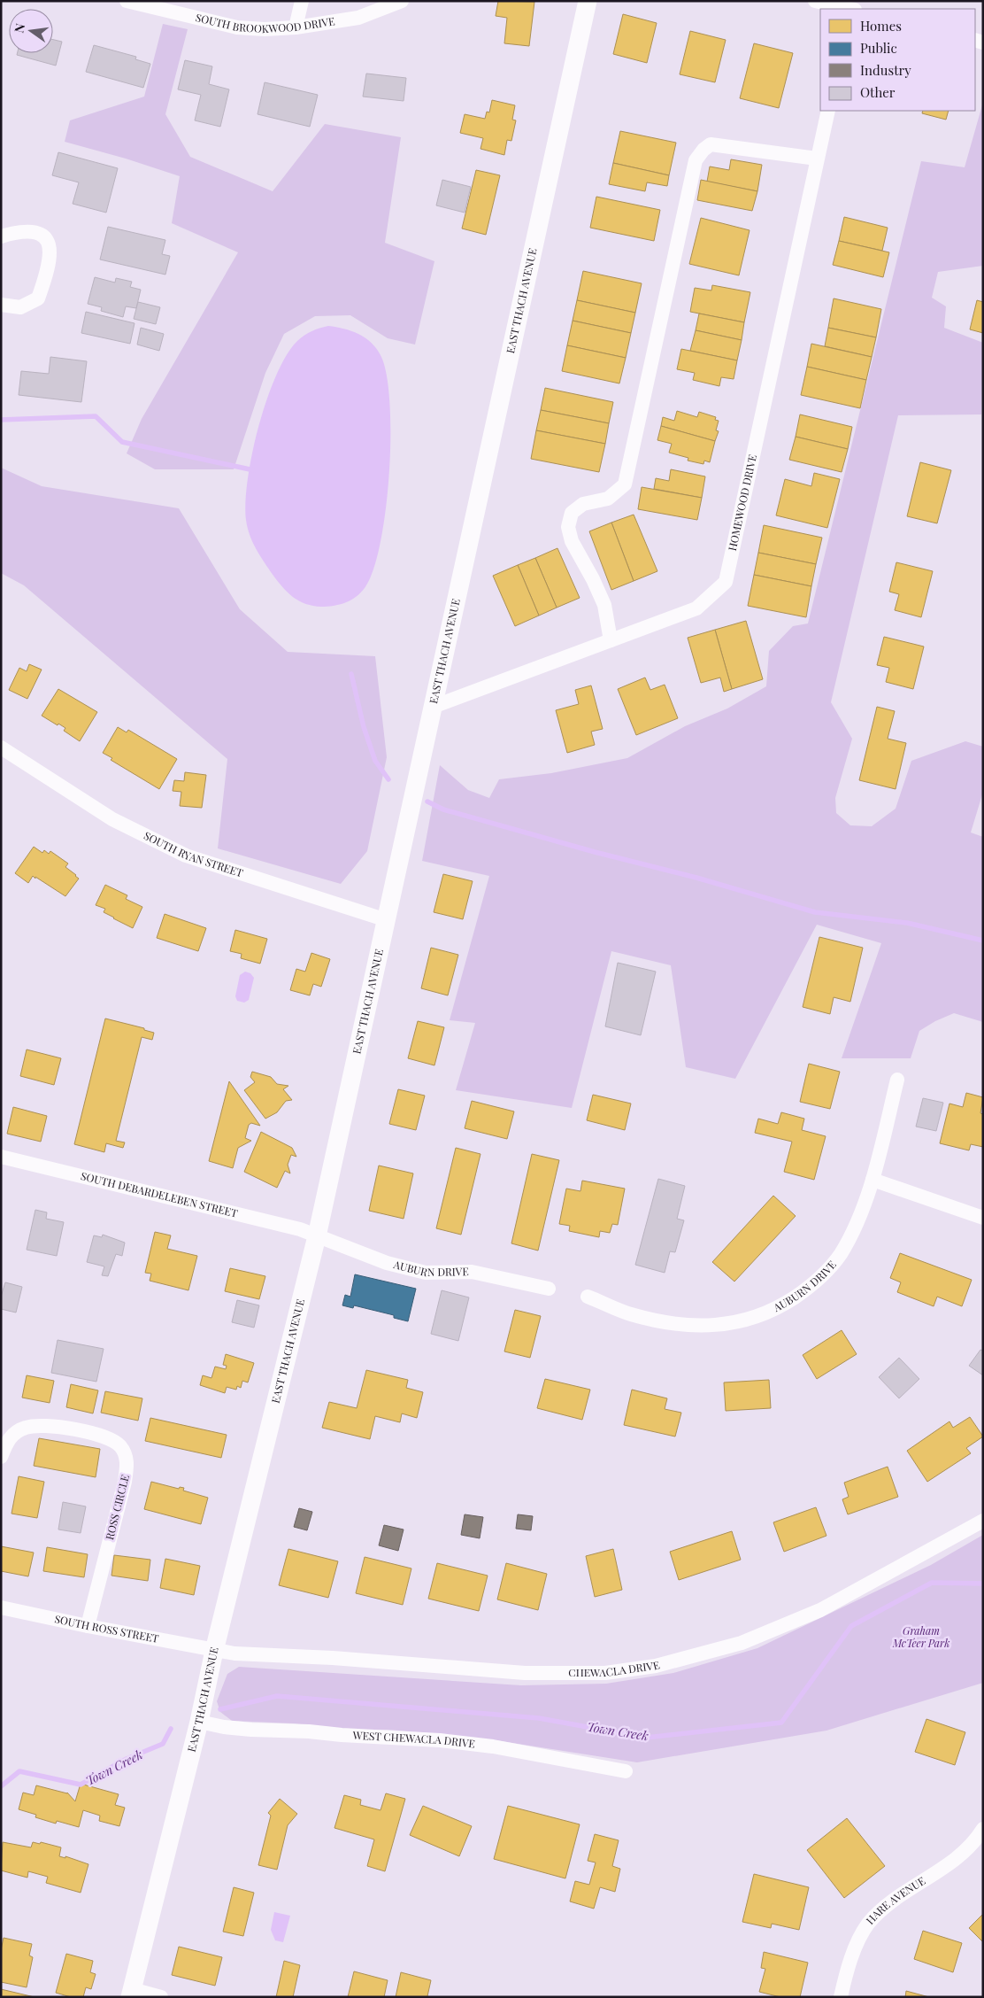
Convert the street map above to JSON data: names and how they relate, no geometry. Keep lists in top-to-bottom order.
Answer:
{
  "streets": {
    "street": [
      "SOUTH BROOKWOOD DRIVE",
      "EAST THACH AVENUE",
      "HOMEWOOD DRIVE",
      "SOUTH RYAN STREET",
      "SOUTH DEBARDELEBEN STREET",
      "AUBURN DRIVE",
      "ROSS CIRCLE",
      "SOUTH ROSS STREET",
      "CHEWACLA DRIVE",
      "WEST CHEWACLA DRIVE",
      "HARE AVENUE"
    ]
  },
  "crossings": [
    ["EAST THACH AVENUE", "HOMEWOOD DRIVE"],
    ["EAST THACH AVENUE", "SOUTH RYAN STREET"],
    ["EAST THACH AVENUE", "SOUTH DEBARDELEBEN STREET"],
    ["EAST THACH AVENUE", "AUBURN DRIVE"],
    ["EAST THACH AVENUE", "SOUTH ROSS STREET"],
    ["EAST THACH AVENUE", "CHEWACLA DRIVE"],
    ["EAST THACH AVENUE", "WEST CHEWACLA DRIVE"],
    ["SOUTH DEBARDELEBEN STREET", "AUBURN DRIVE"],
    ["ROSS CIRCLE", "SOUTH ROSS STREET"],
    ["SOUTH ROSS STREET", "CHEWACLA DRIVE"]
  ],
  "water": ["Town Creek"],
  "parks": ["Graham McTeer Park"],
  "legend": [
    "Homes",
    "Public",
    "Industry",
    "Other"
  ],
  "north": "left"
}
